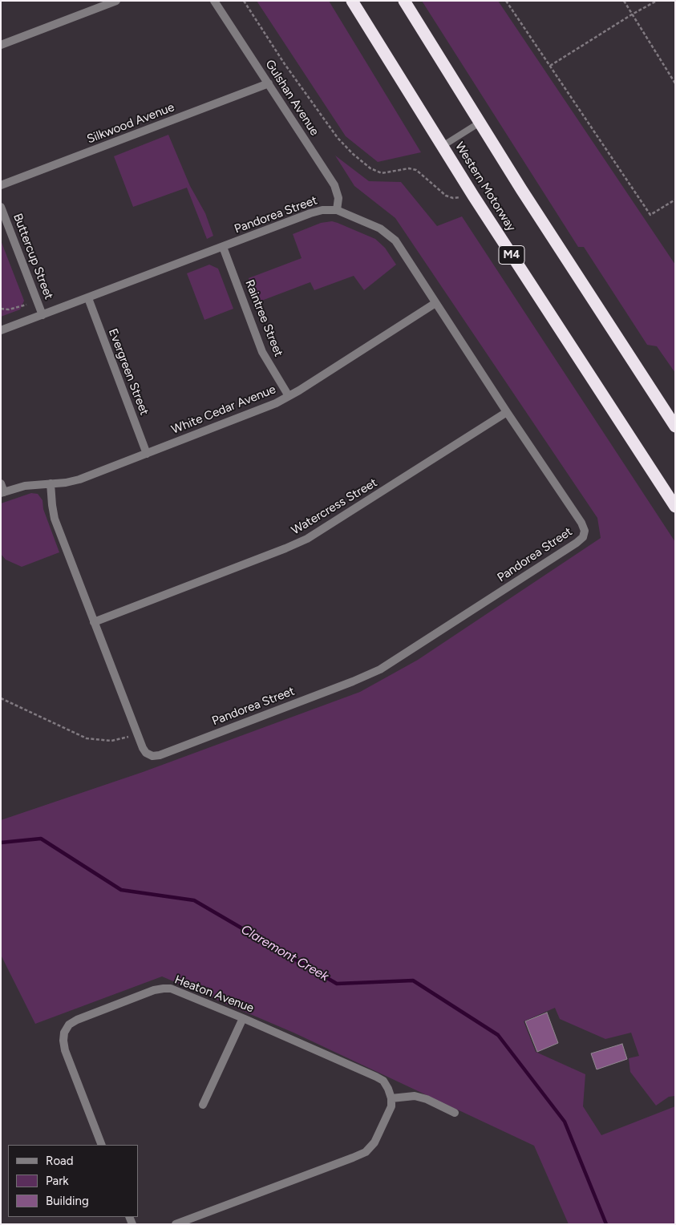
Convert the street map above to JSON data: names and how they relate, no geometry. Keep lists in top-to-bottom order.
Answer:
{
  "streets": {
    "highway": ["Western Motorway", "M4"],
    "street": [
      "Gulshan Avenue",
      "Silkwood Avenue",
      "Pandorea Street",
      "Buttercup Street",
      "Raintree Street",
      "Evergreen Street",
      "White Cedar Avenue",
      "Watercress Street",
      "Heaton Avenue"
    ]
  },
  "crossings": [
    ["Gulshan Avenue", "Silkwood Avenue"],
    ["Gulshan Avenue", "Pandorea Street"],
    ["Pandorea Street", "Buttercup Street"],
    ["Pandorea Street", "Raintree Street"],
    ["Pandorea Street", "Evergreen Street"],
    ["Pandorea Street", "White Cedar Avenue"],
    ["Pandorea Street", "Watercress Street"],
    ["Raintree Street", "White Cedar Avenue"],
    ["Evergreen Street", "White Cedar Avenue"]
  ],
  "water": ["Claremont Creek"],
  "legend": ["Road", "Park", "Building"]
}
